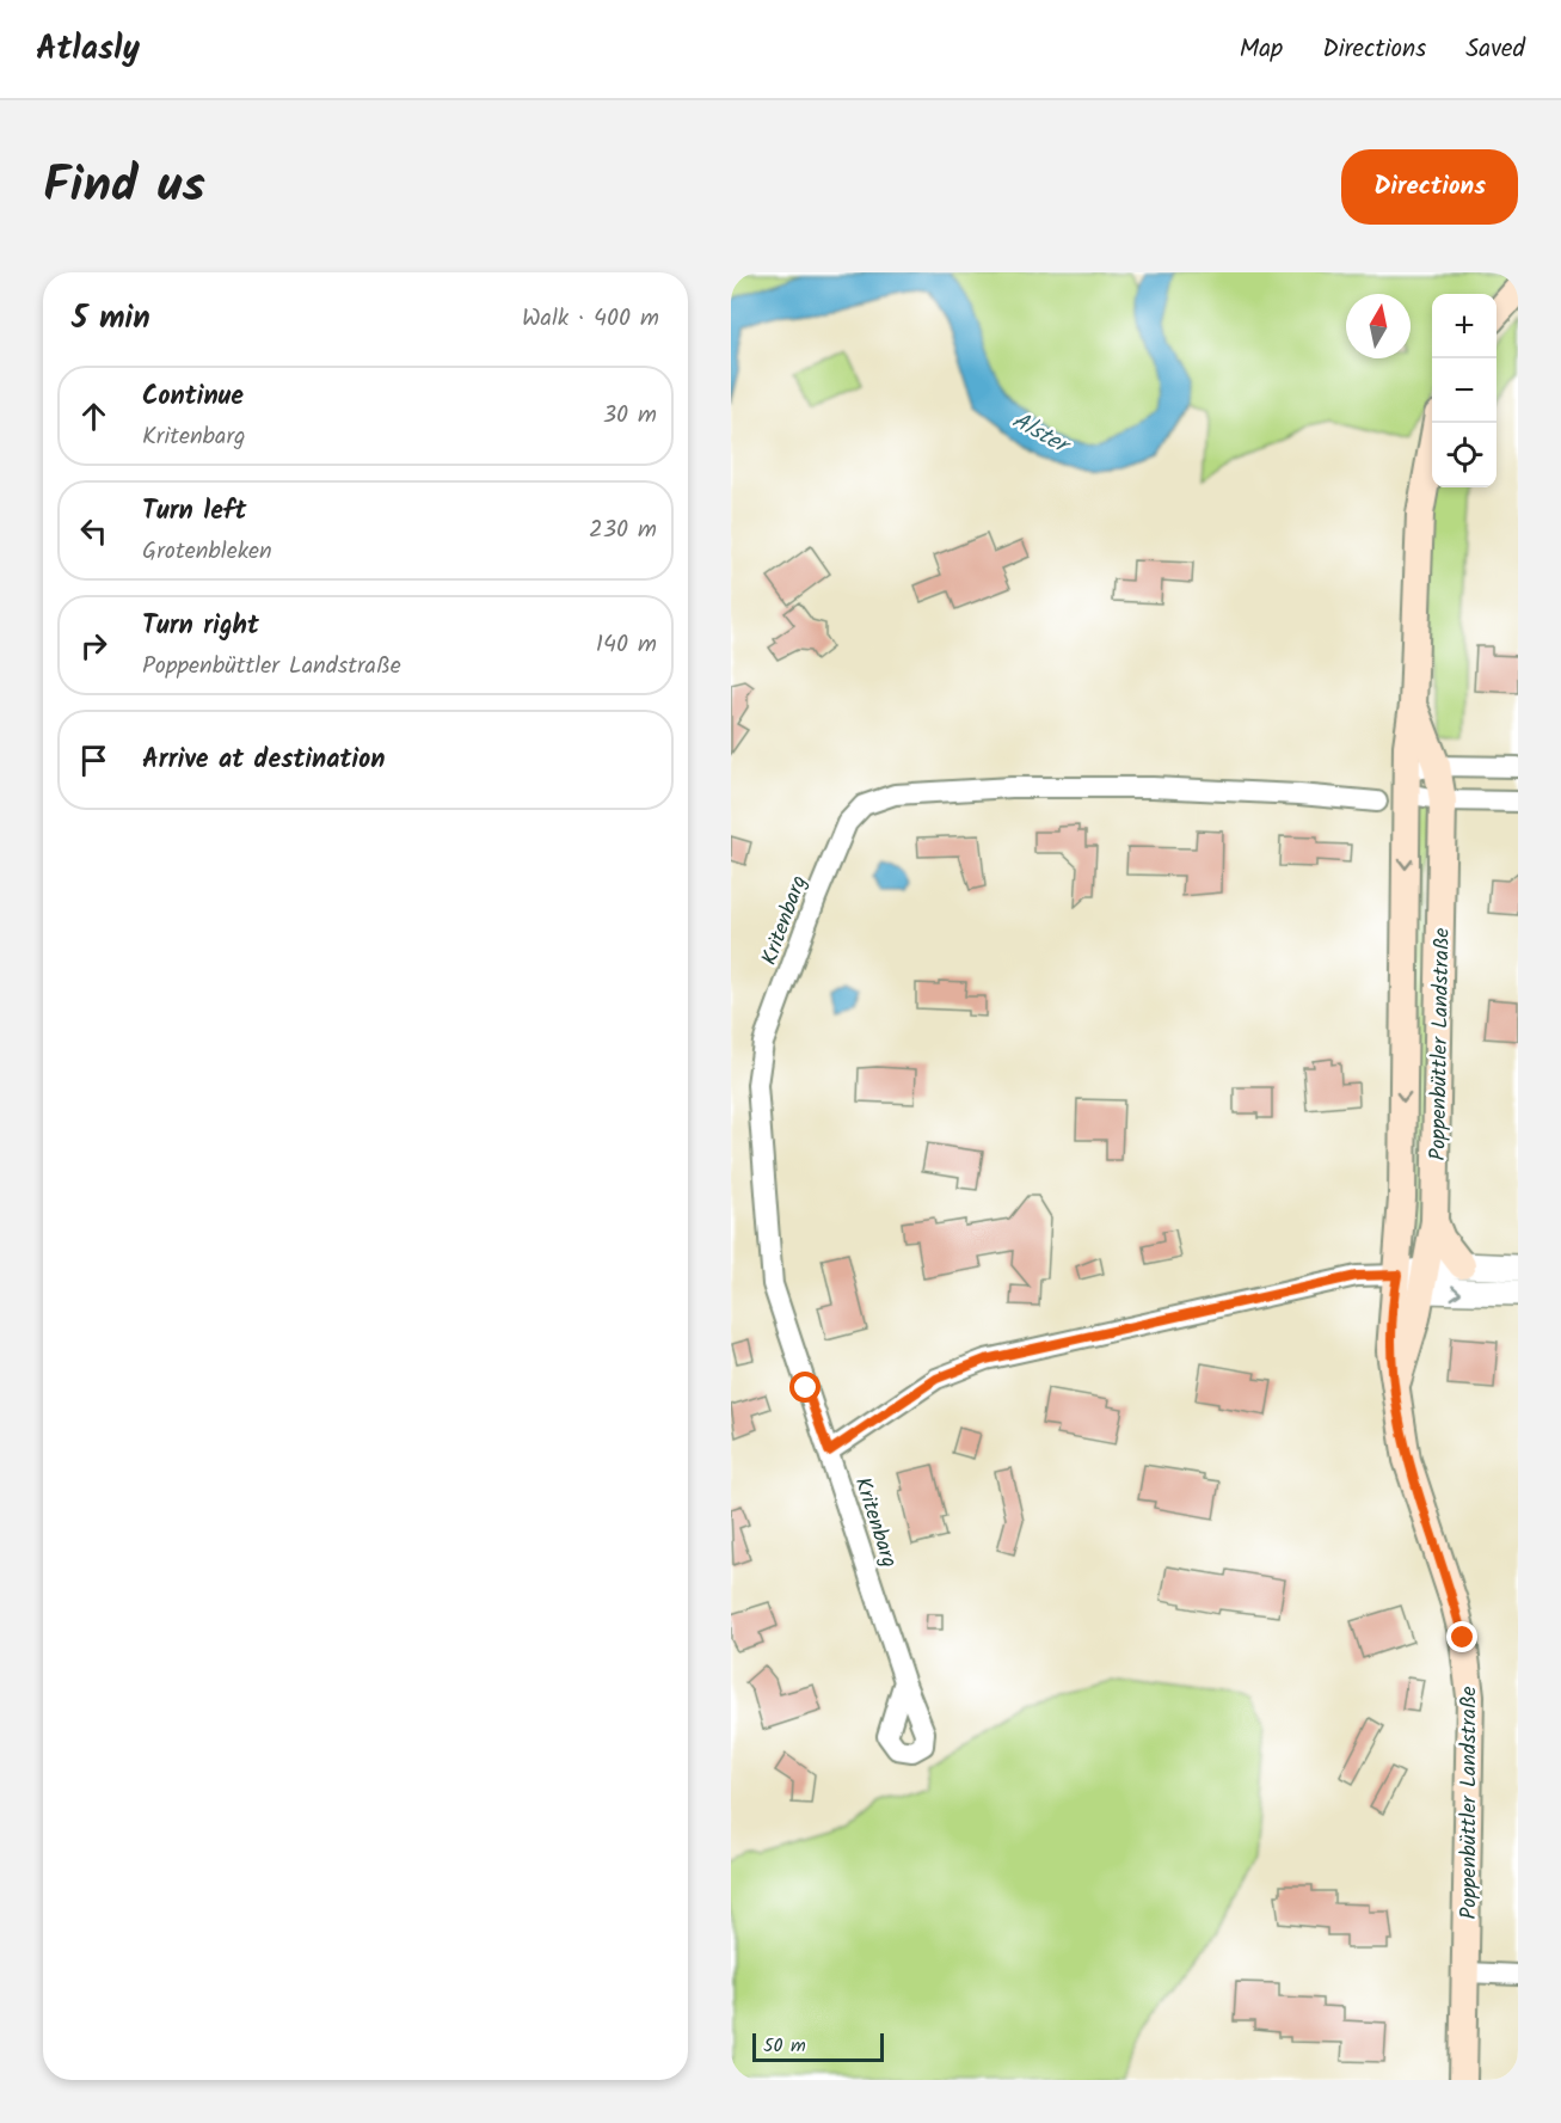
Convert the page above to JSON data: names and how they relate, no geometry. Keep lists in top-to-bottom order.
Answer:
{
  "streets": {
    "main road": ["Poppenbüttler Landstraße"],
    "street": ["Kritenbarg"]
  },
  "water": ["Alster"],
  "scale_bar": "50 m",
  "north": "top",
  "page": {
    "header": "Atlasly",
    "nav": ["Map", "Directions", "Saved"],
    "title": "Find us",
    "buttons": "Directions",
    "heading": ["5 min", "Walk · 400 m"],
    "map_buttons": ["+", "−"],
    "list": [
      ["Continue", "Kritenbarg", "30 m"],
      ["Turn left", "Grotenbleken", "230 m"],
      ["Turn right", "Poppenbüttler Landstraße", "140 m"],
      "Arrive at destination"
    ],
    "scale": "50 m"
  }
}
